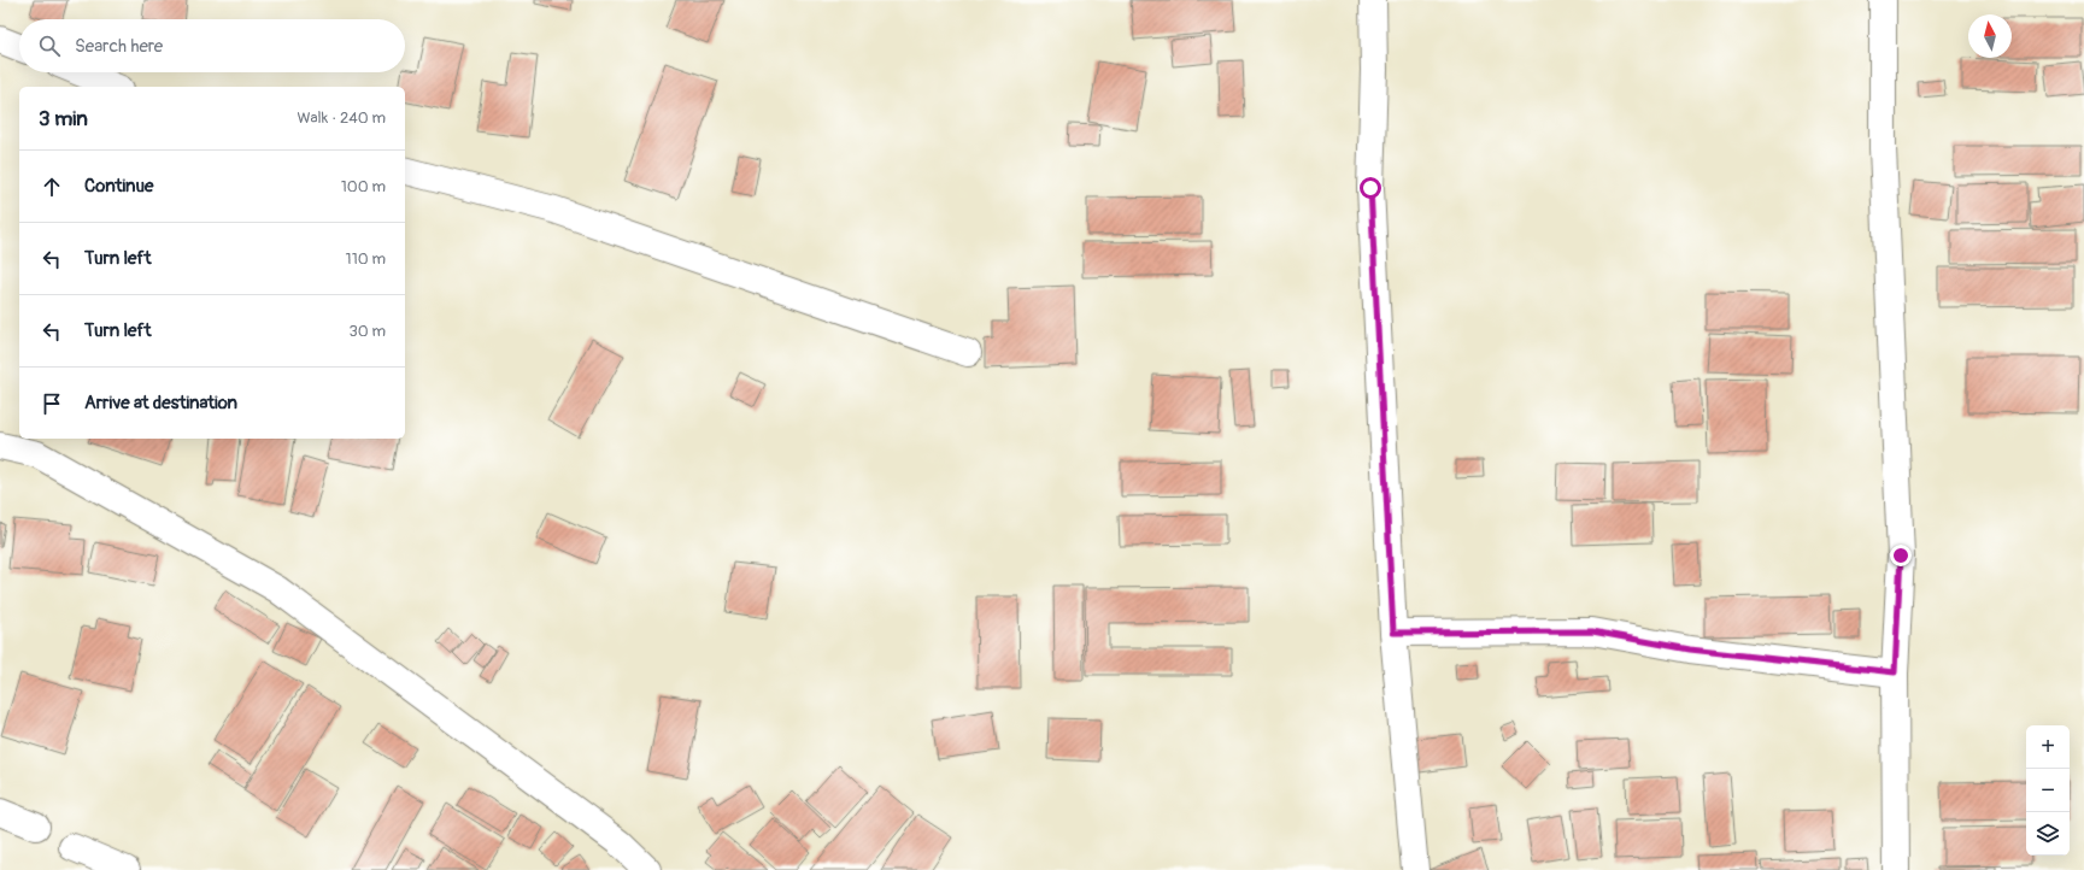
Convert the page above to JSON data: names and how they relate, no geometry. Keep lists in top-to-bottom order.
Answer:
{
  "north": "top",
  "page": {
    "search": "Search here",
    "heading": ["3 min", "Walk · 240 m"],
    "list": [
      ["Continue", "100 m"],
      ["Turn left", "110 m"],
      ["Turn left", "30 m"],
      "Arrive at destination"
    ],
    "map_buttons": ["+", "−"]
  }
}
